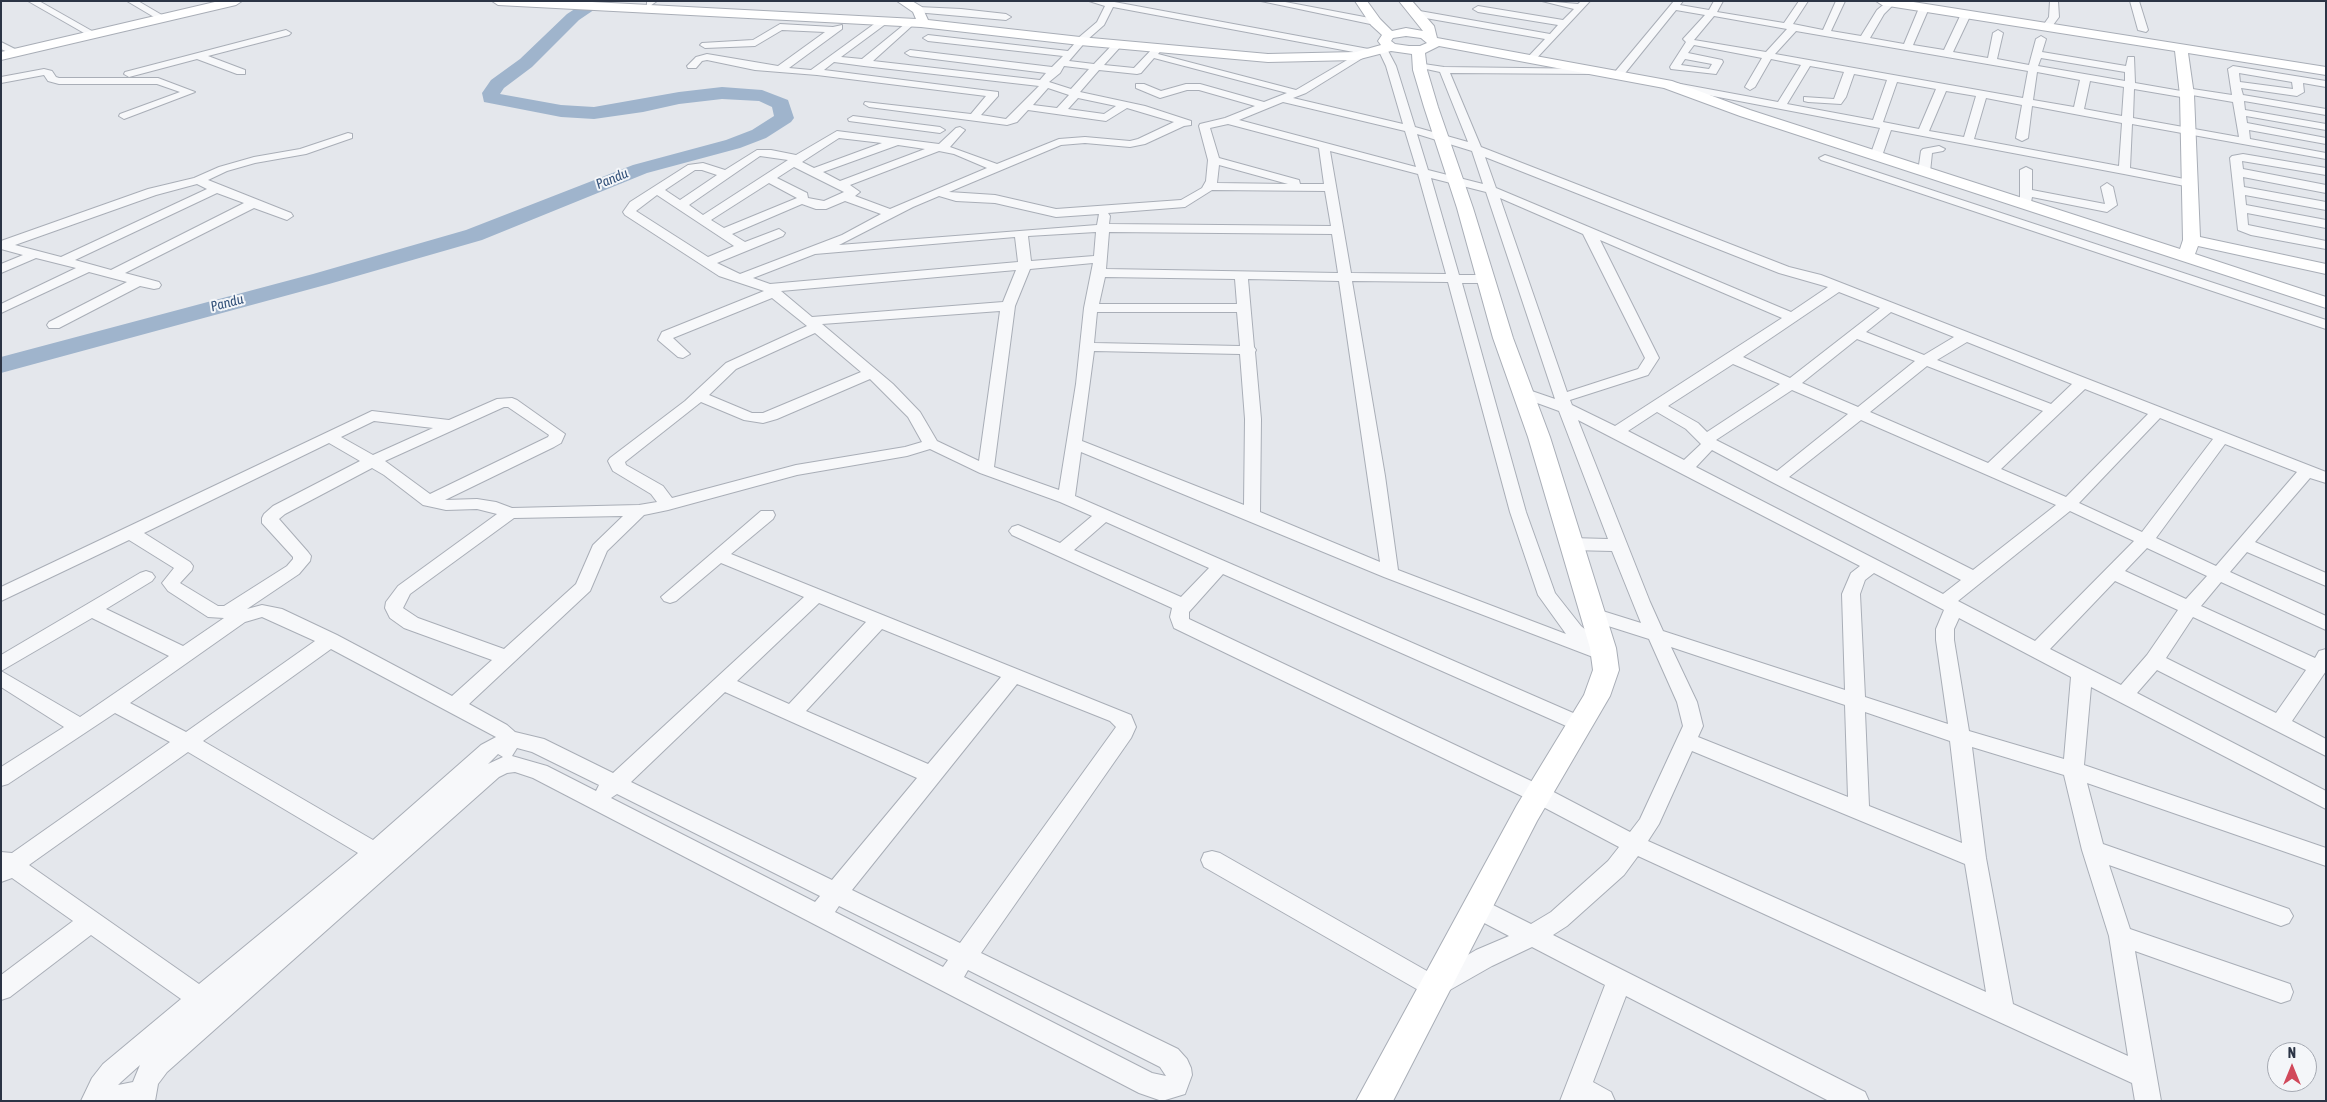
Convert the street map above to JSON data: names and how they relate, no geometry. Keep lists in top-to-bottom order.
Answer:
{
  "water": ["Pandu"],
  "north": "top"
}
